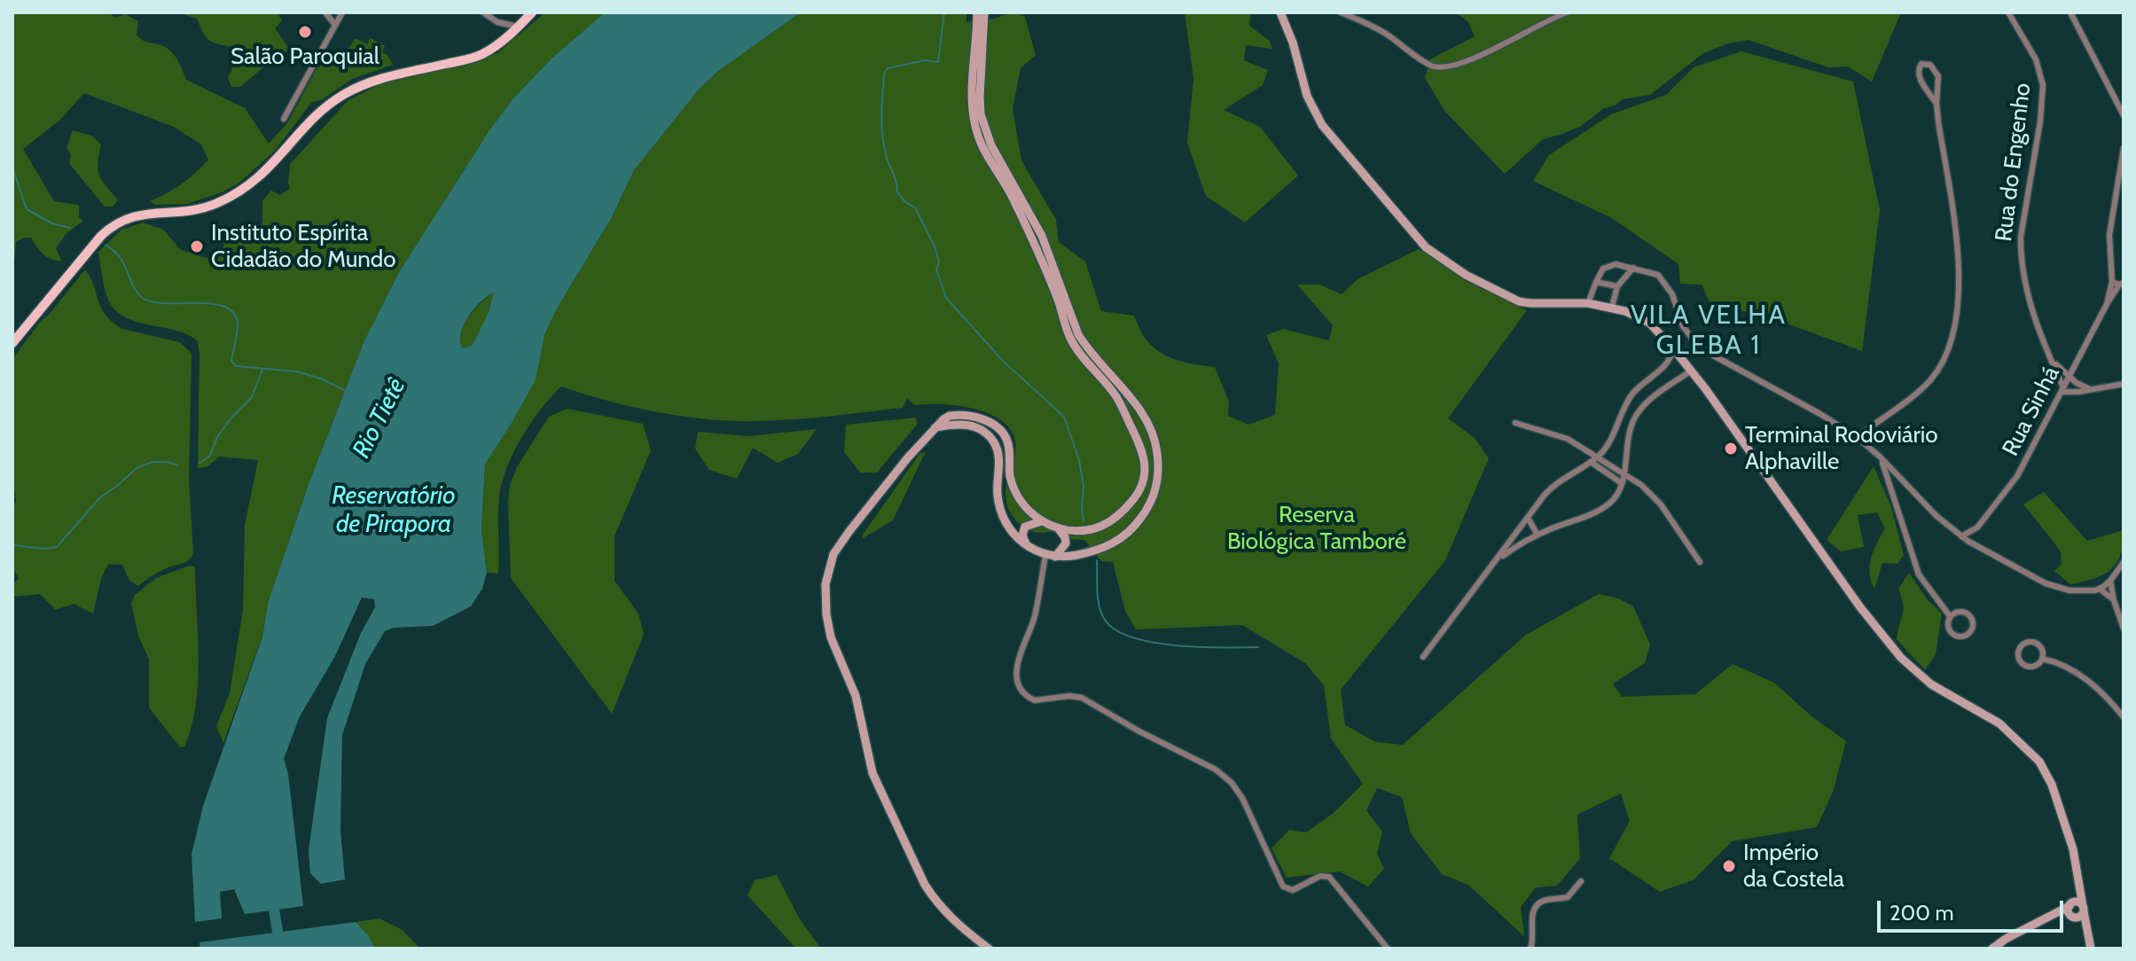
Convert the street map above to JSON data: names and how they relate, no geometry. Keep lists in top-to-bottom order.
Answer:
{
  "streets": {
    "street": ["Rua do Engenho", "Rua Sinhá"]
  },
  "crossings": [
    ["Rua do Engenho", "Rua Sinhá"]
  ],
  "districts": ["VILA VELHA GLEBA 1"],
  "water": ["Rio Tietê", "Reservatório de Pirapora"],
  "parks": ["Reserva Biológica Tamboré"],
  "places": [
    "Salão Paroquial",
    "Instituto Espírita Cidadão do Mundo",
    "Terminal Rodoviário Alphaville",
    "Império da Costela"
  ],
  "scale_bar": "200 m"
}
